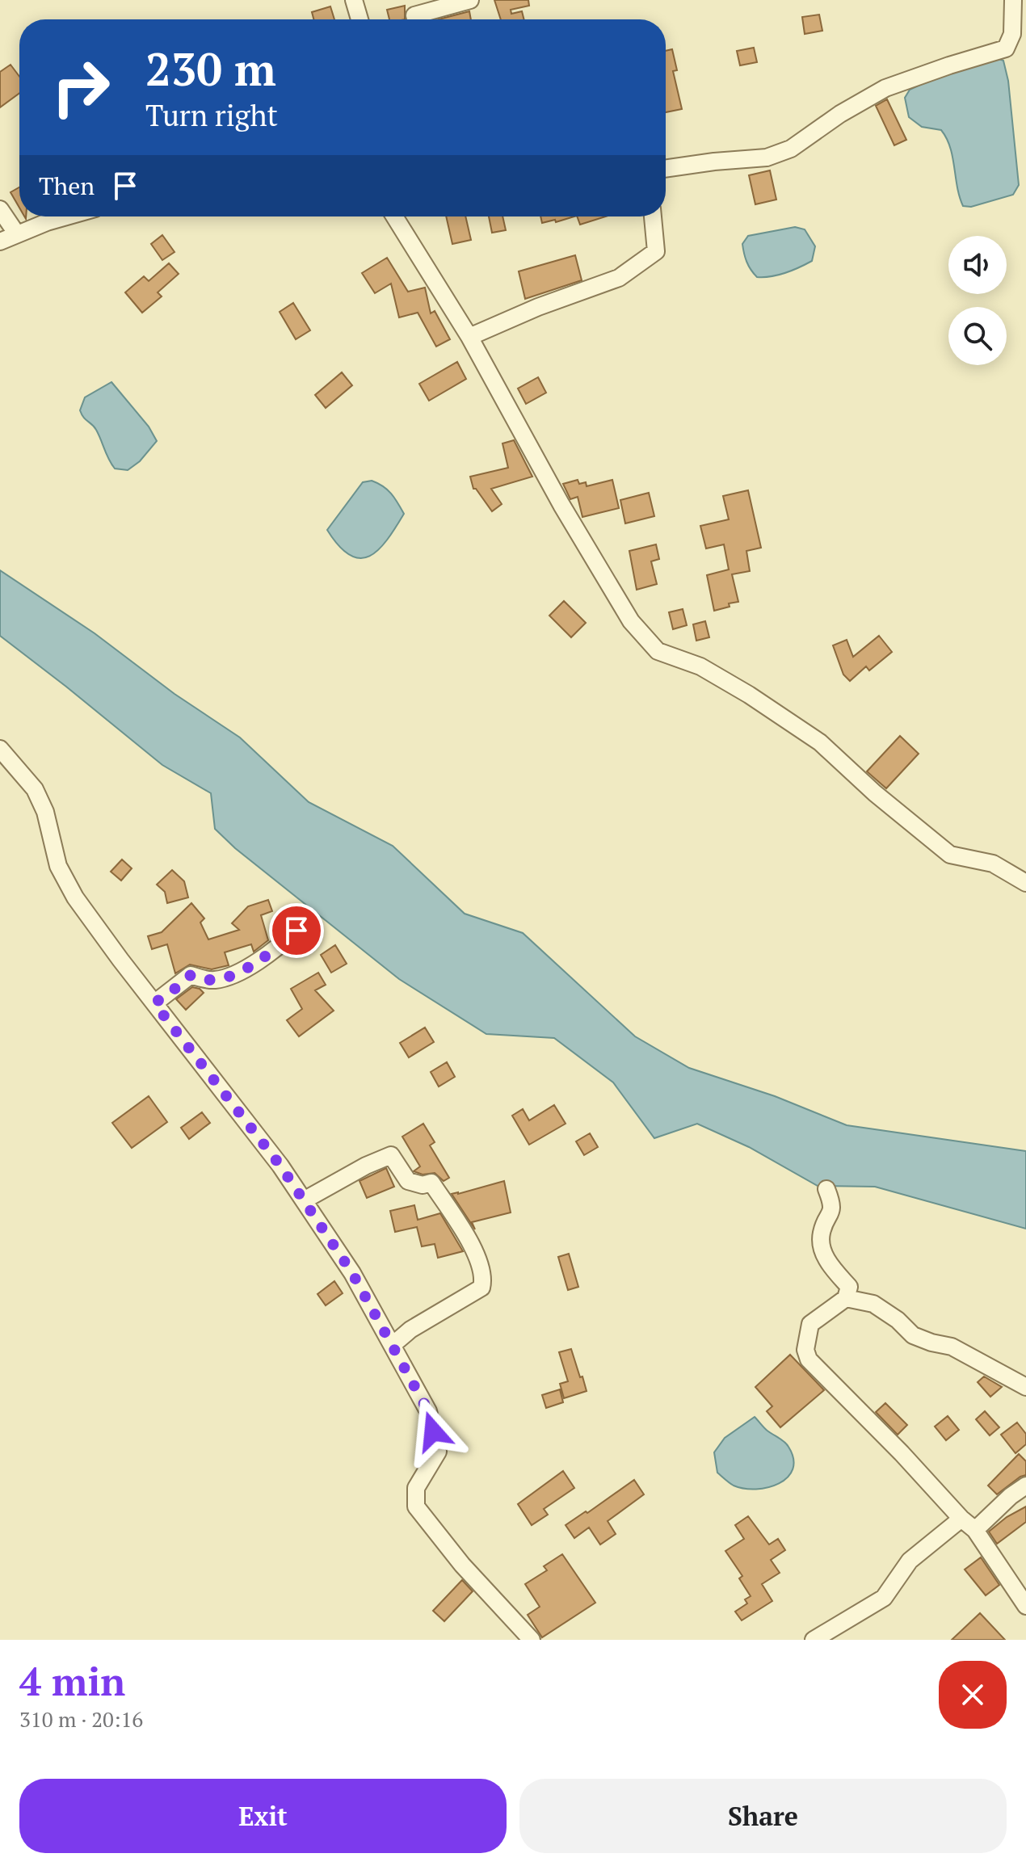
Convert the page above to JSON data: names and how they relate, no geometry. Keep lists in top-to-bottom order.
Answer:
{
  "page": {
    "turn": ["230 m", "Turn right"],
    "then": "Then",
    "heading": ["4 min", "310 m · 20:16"],
    "buttons": ["Exit", "Share"]
  }
}
